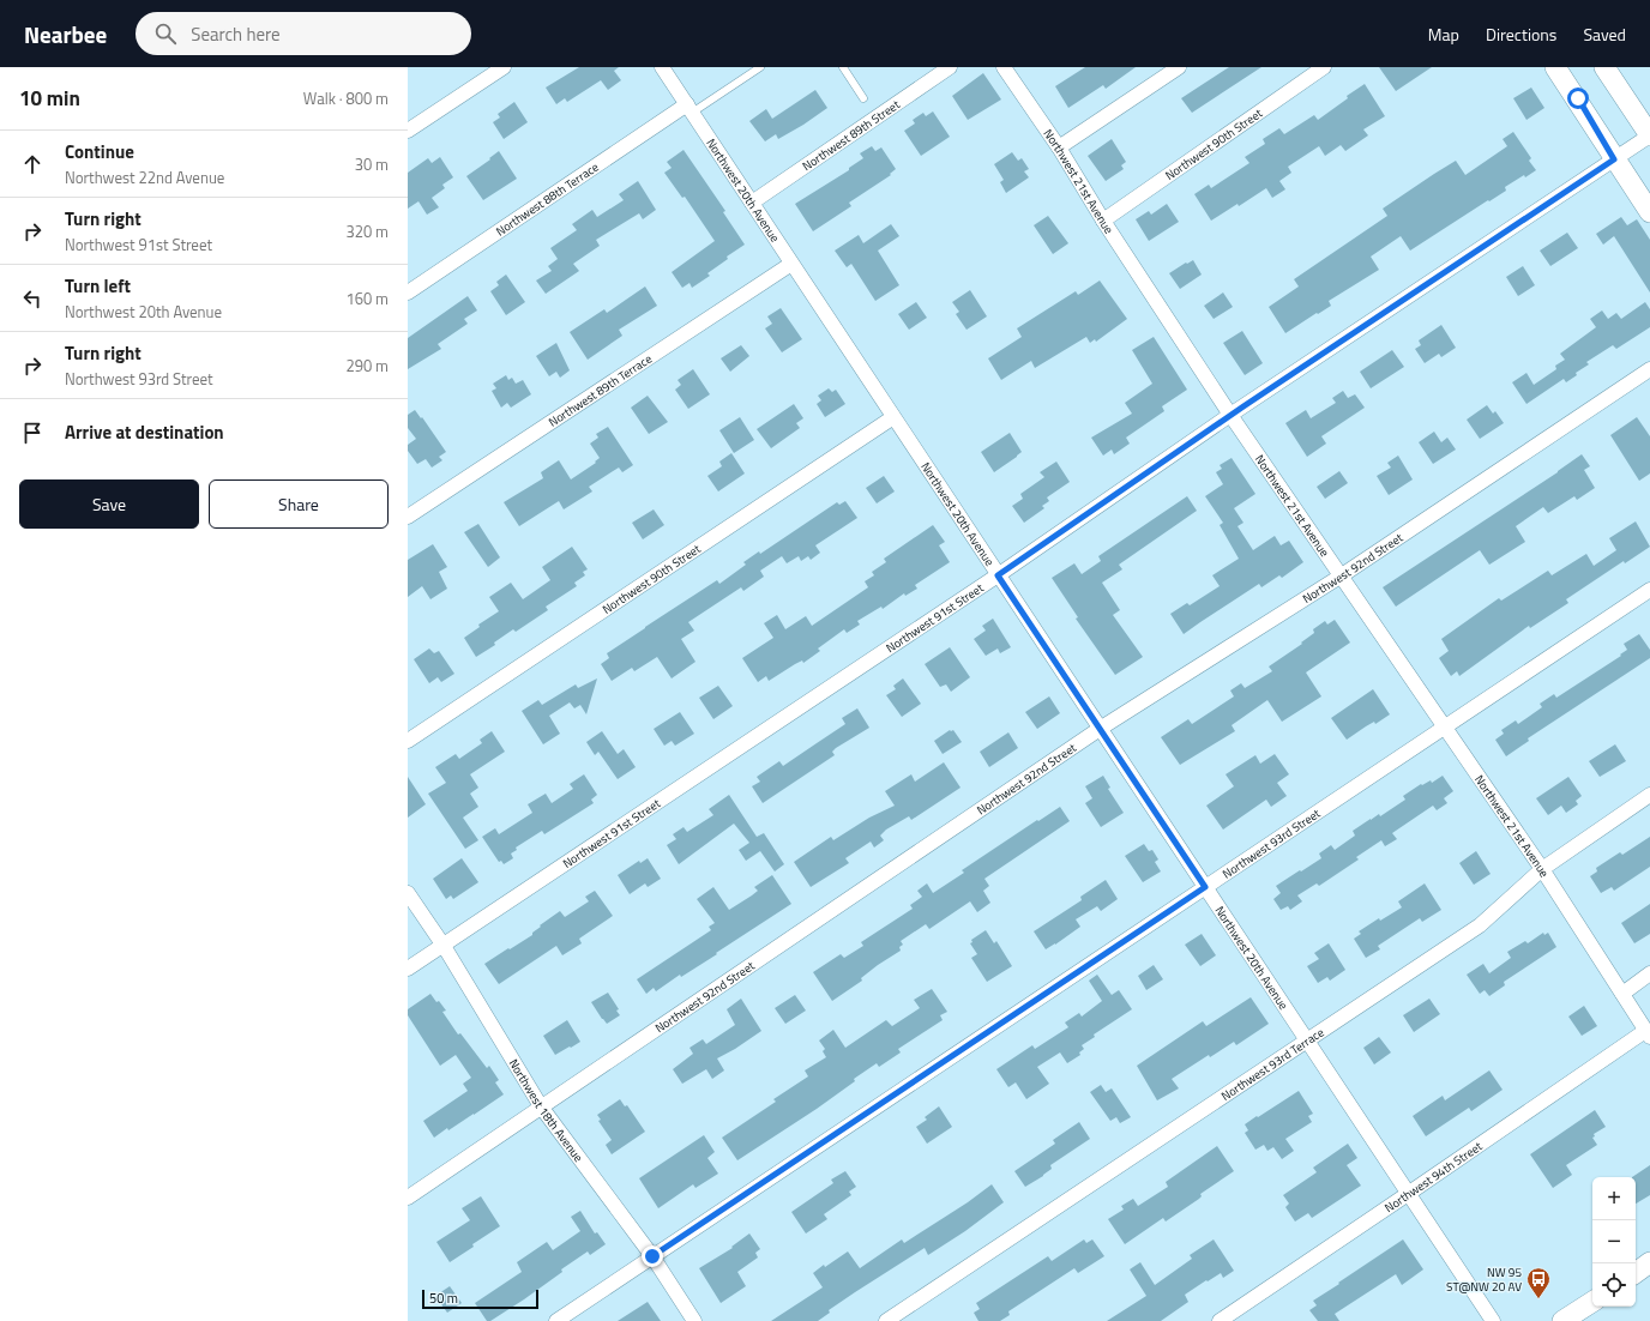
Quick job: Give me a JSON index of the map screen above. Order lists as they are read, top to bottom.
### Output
{
  "streets": {
    "street": [
      "Northwest 89th Street",
      "Northwest 90th Street",
      "Northwest 21st Avenue",
      "Northwest 20th Avenue",
      "Northwest 88th Terrace",
      "Northwest 89th Terrace",
      "Northwest 92nd Street",
      "Northwest 91st Street",
      "Northwest 93rd Street",
      "Northwest 93rd Terrace",
      "Northwest 18th Avenue",
      "Northwest 94th Street"
    ]
  },
  "crossings": [
    ["Northwest 89th Street", "Northwest 20th Avenue"],
    ["Northwest 90th Street", "Northwest 21st Avenue"],
    ["Northwest 90th Street", "Northwest 20th Avenue"],
    ["Northwest 21st Avenue", "Northwest 92nd Street"],
    ["Northwest 21st Avenue", "Northwest 91st Street"],
    ["Northwest 21st Avenue", "Northwest 93rd Street"],
    ["Northwest 21st Avenue", "Northwest 93rd Terrace"],
    ["Northwest 21st Avenue", "Northwest 94th Street"],
    ["Northwest 20th Avenue", "Northwest 88th Terrace"],
    ["Northwest 20th Avenue", "Northwest 89th Terrace"],
    ["Northwest 20th Avenue", "Northwest 92nd Street"],
    ["Northwest 20th Avenue", "Northwest 91st Street"],
    ["Northwest 20th Avenue", "Northwest 93rd Street"],
    ["Northwest 20th Avenue", "Northwest 93rd Terrace"],
    ["Northwest 20th Avenue", "Northwest 94th Street"],
    ["Northwest 92nd Street", "Northwest 18th Avenue"],
    ["Northwest 91st Street", "Northwest 18th Avenue"],
    ["Northwest 93rd Street", "Northwest 18th Avenue"]
  ],
  "places": {
    "bus stop": ["NW 95 ST@NW 20 AV"]
  },
  "scale_bar": "50 m",
  "page": {
    "header": "Nearbee",
    "search": "Search here",
    "nav": ["Map", "Directions", "Saved"],
    "heading": ["10 min", "Walk · 800 m"],
    "list": [
      ["Continue", "Northwest 22nd Avenue", "30 m"],
      ["Turn right", "Northwest 91st Street", "320 m"],
      ["Turn left", "Northwest 20th Avenue", "160 m"],
      ["Turn right", "Northwest 93rd Street", "290 m"],
      "Arrive at destination"
    ],
    "buttons": ["Save", "Share"],
    "map_buttons": ["+", "−"],
    "scale": "50 m"
  }
}
